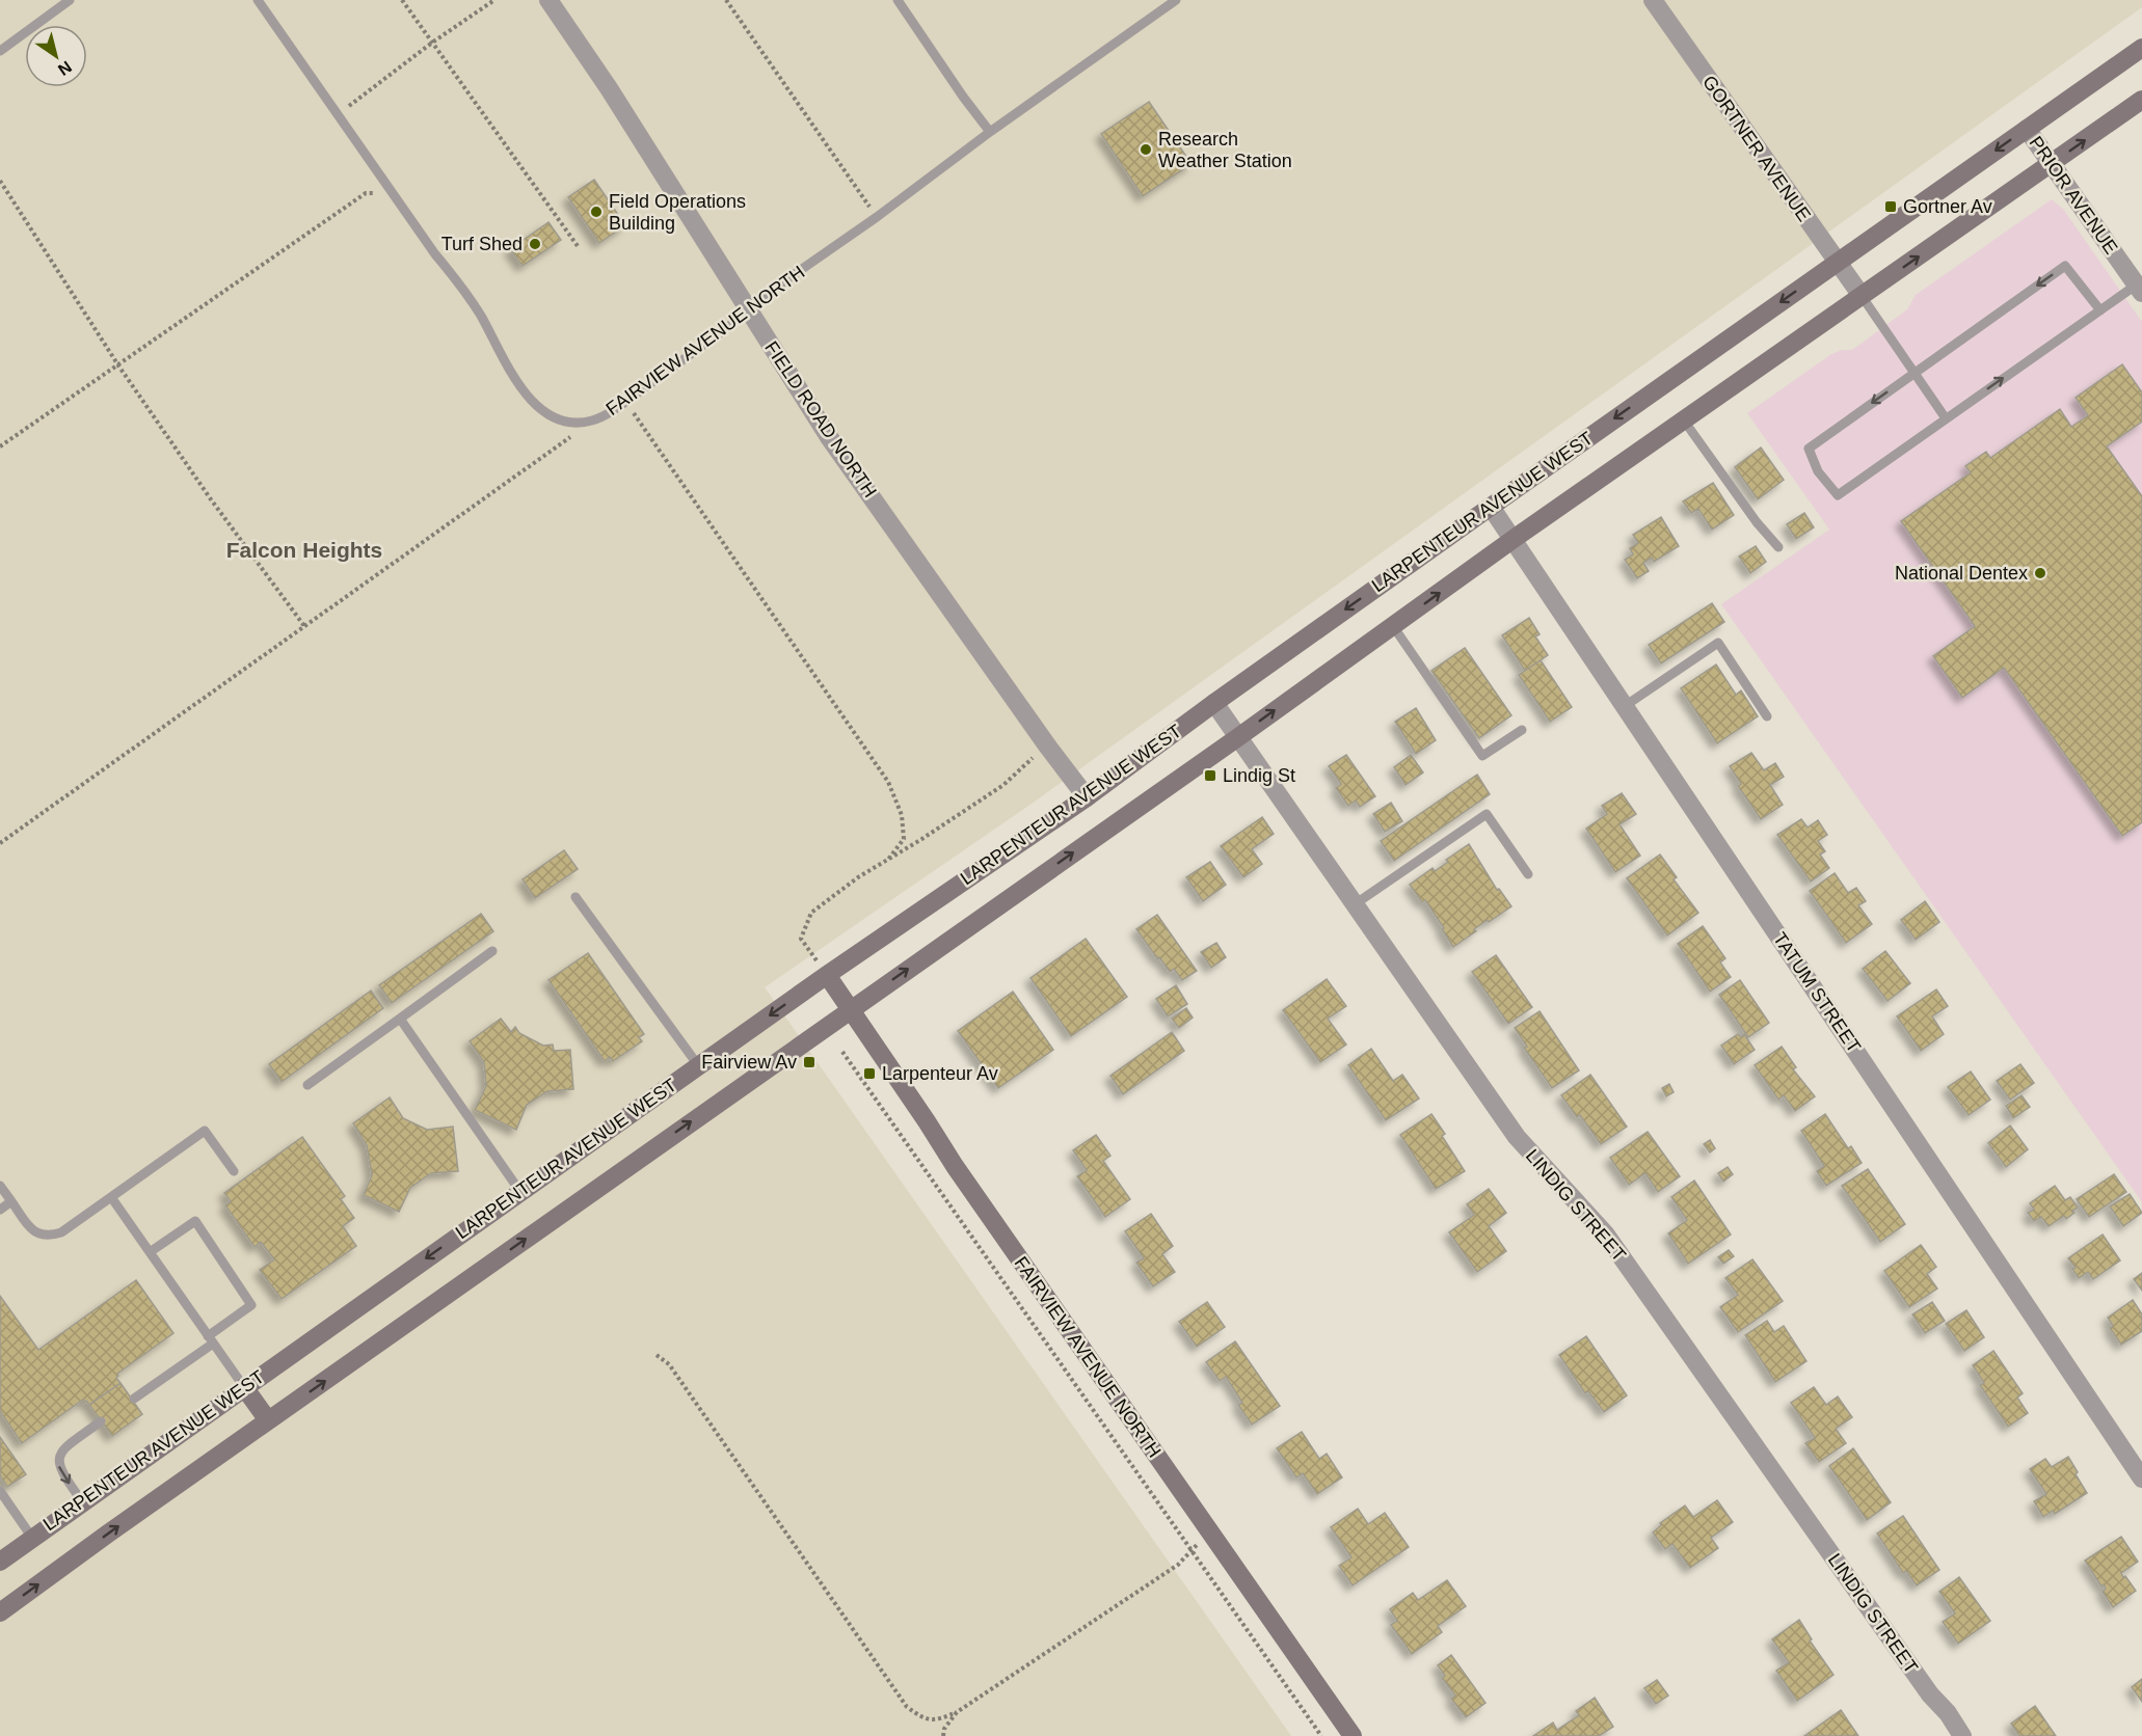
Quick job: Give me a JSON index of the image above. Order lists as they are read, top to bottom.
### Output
{
  "streets": {
    "main road": ["FAIRVIEW AVENUE NORTH", "LARPENTEUR AVENUE WEST"],
    "street": [
      "GORTNER AVENUE",
      "PRIOR AVENUE",
      "FIELD ROAD NORTH",
      "TATUM STREET",
      "LINDIG STREET"
    ]
  },
  "crossings": [
    ["GORTNER AVENUE", "LARPENTEUR AVENUE WEST"],
    ["PRIOR AVENUE", "LARPENTEUR AVENUE WEST"],
    ["FAIRVIEW AVENUE NORTH", "FIELD ROAD NORTH"],
    ["FAIRVIEW AVENUE NORTH", "LARPENTEUR AVENUE WEST"],
    ["FIELD ROAD NORTH", "LARPENTEUR AVENUE WEST"],
    ["LARPENTEUR AVENUE WEST", "TATUM STREET"],
    ["LARPENTEUR AVENUE WEST", "LINDIG STREET"]
  ],
  "districts": ["Falcon Heights"],
  "places": {
    "other": [
      "Research Weather Station",
      "Field Operations Building",
      "Turf Shed",
      "National Dentex"
    ],
    "transit": [
      "Gortner Av",
      "Lindig St",
      "Fairview Av",
      "Larpenteur Av"
    ]
  },
  "north": "bottom right"
}
